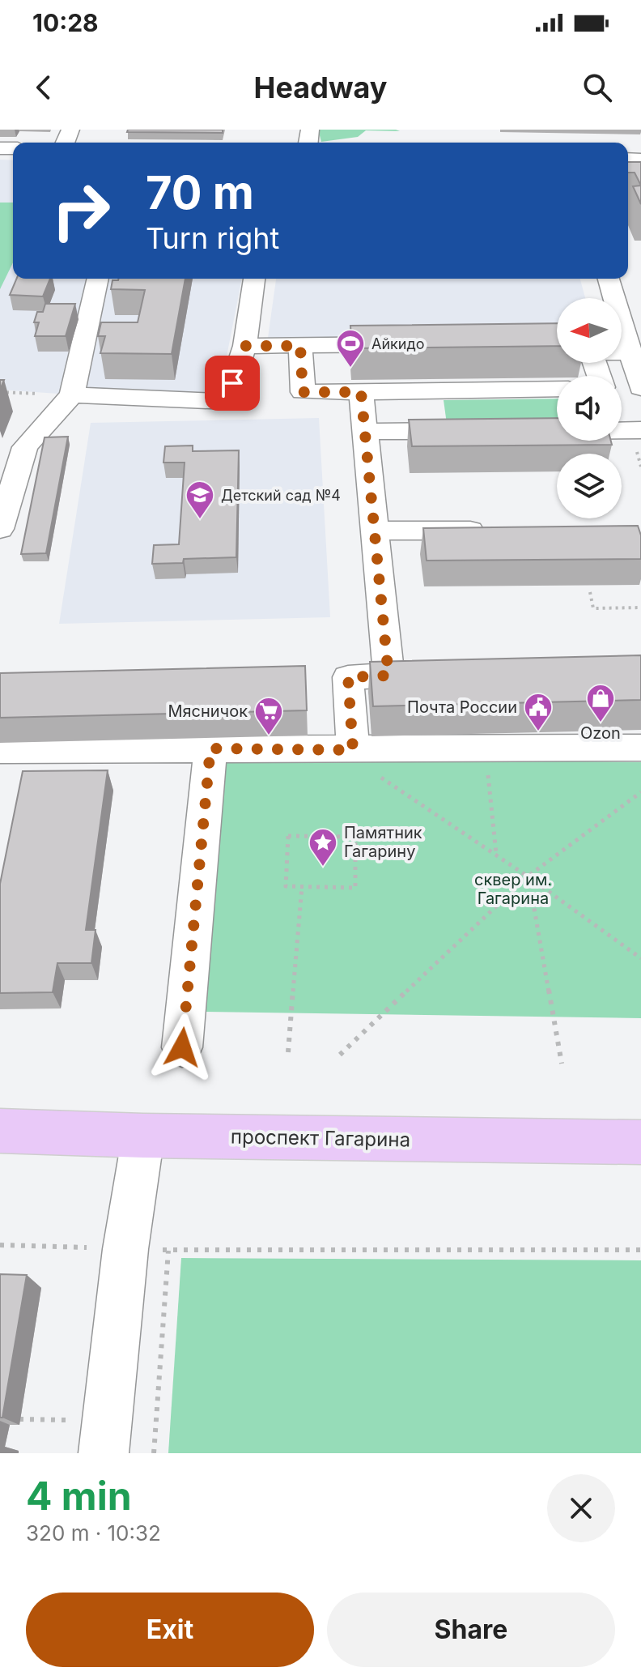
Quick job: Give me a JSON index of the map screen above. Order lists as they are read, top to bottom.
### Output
{
  "streets": {
    "main road": ["проспект Гагарина"]
  },
  "parks": ["сквер им. Гагарина"],
  "places": {
    "sports": ["Айкидо"],
    "school or university": ["Детский сад №4"],
    "shop": ["Ozon"],
    "public building": ["Почта России"],
    "supermarket": ["Мясничок"],
    "place": ["Памятник Гагарину"]
  },
  "north": "left",
  "page": {
    "status": "10:28",
    "header": "Headway",
    "turn": ["70 m", "Turn right"],
    "heading": ["4 min", "320 m · 10:32"],
    "buttons": ["Exit", "Share"]
  }
}
